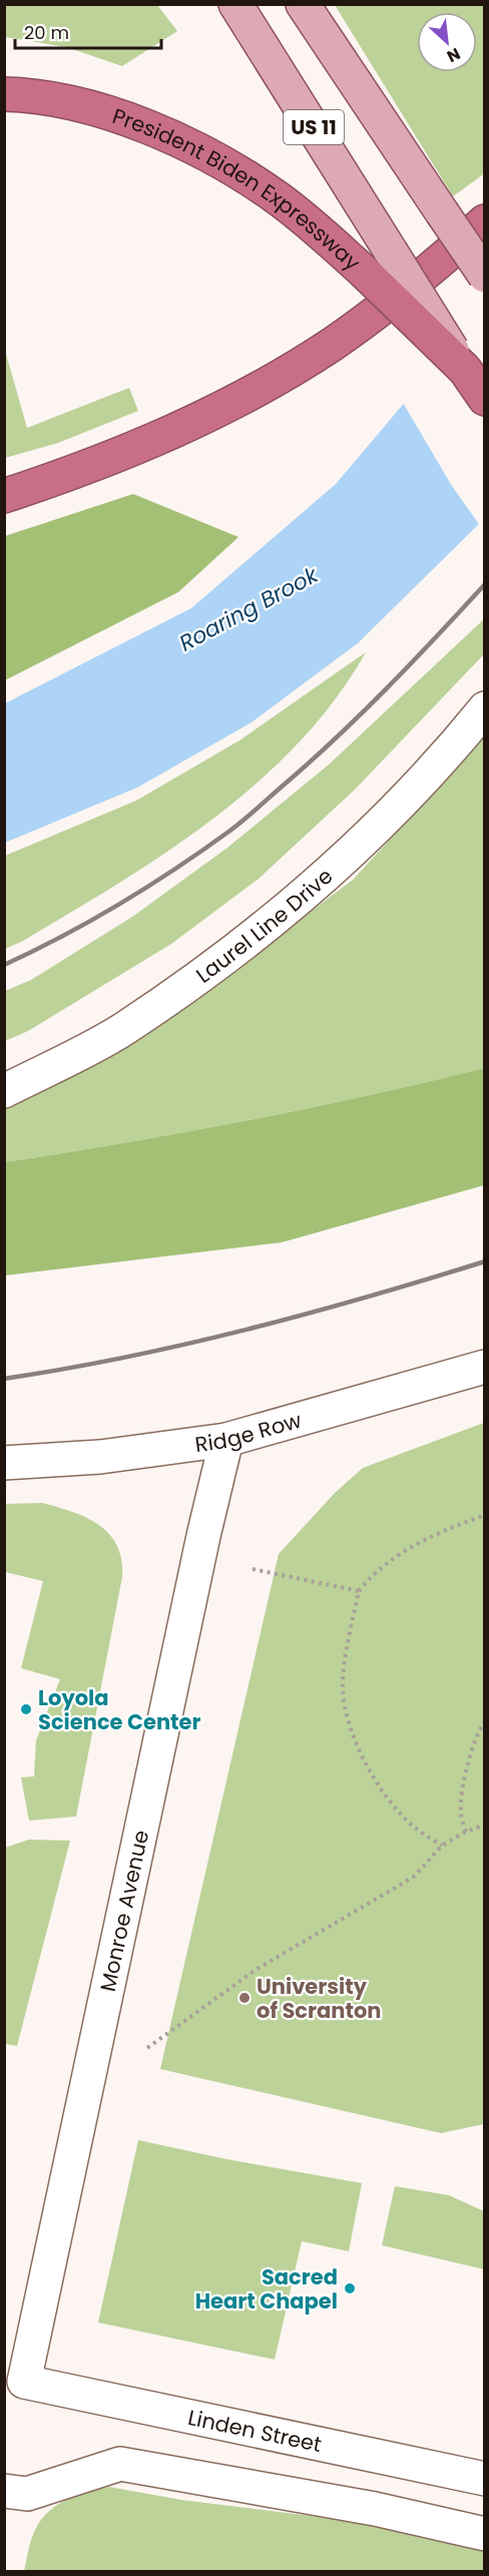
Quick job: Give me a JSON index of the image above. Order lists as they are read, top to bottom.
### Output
{
  "streets": {
    "highway": ["US 11", "President Biden Expressway"],
    "street": [
      "Laurel Line Drive",
      "Ridge Row",
      "Monroe Avenue",
      "Linden Street"
    ]
  },
  "crossings": [
    ["US 11", "President Biden Expressway"],
    ["Ridge Row", "Monroe Avenue"],
    ["Monroe Avenue", "Linden Street"]
  ],
  "water": ["Roaring Brook"],
  "places": ["Loyola Science Center", "University of Scranton", "Sacred Heart Chapel"],
  "scale_bar": "20 m",
  "north": "bottom right"
}
